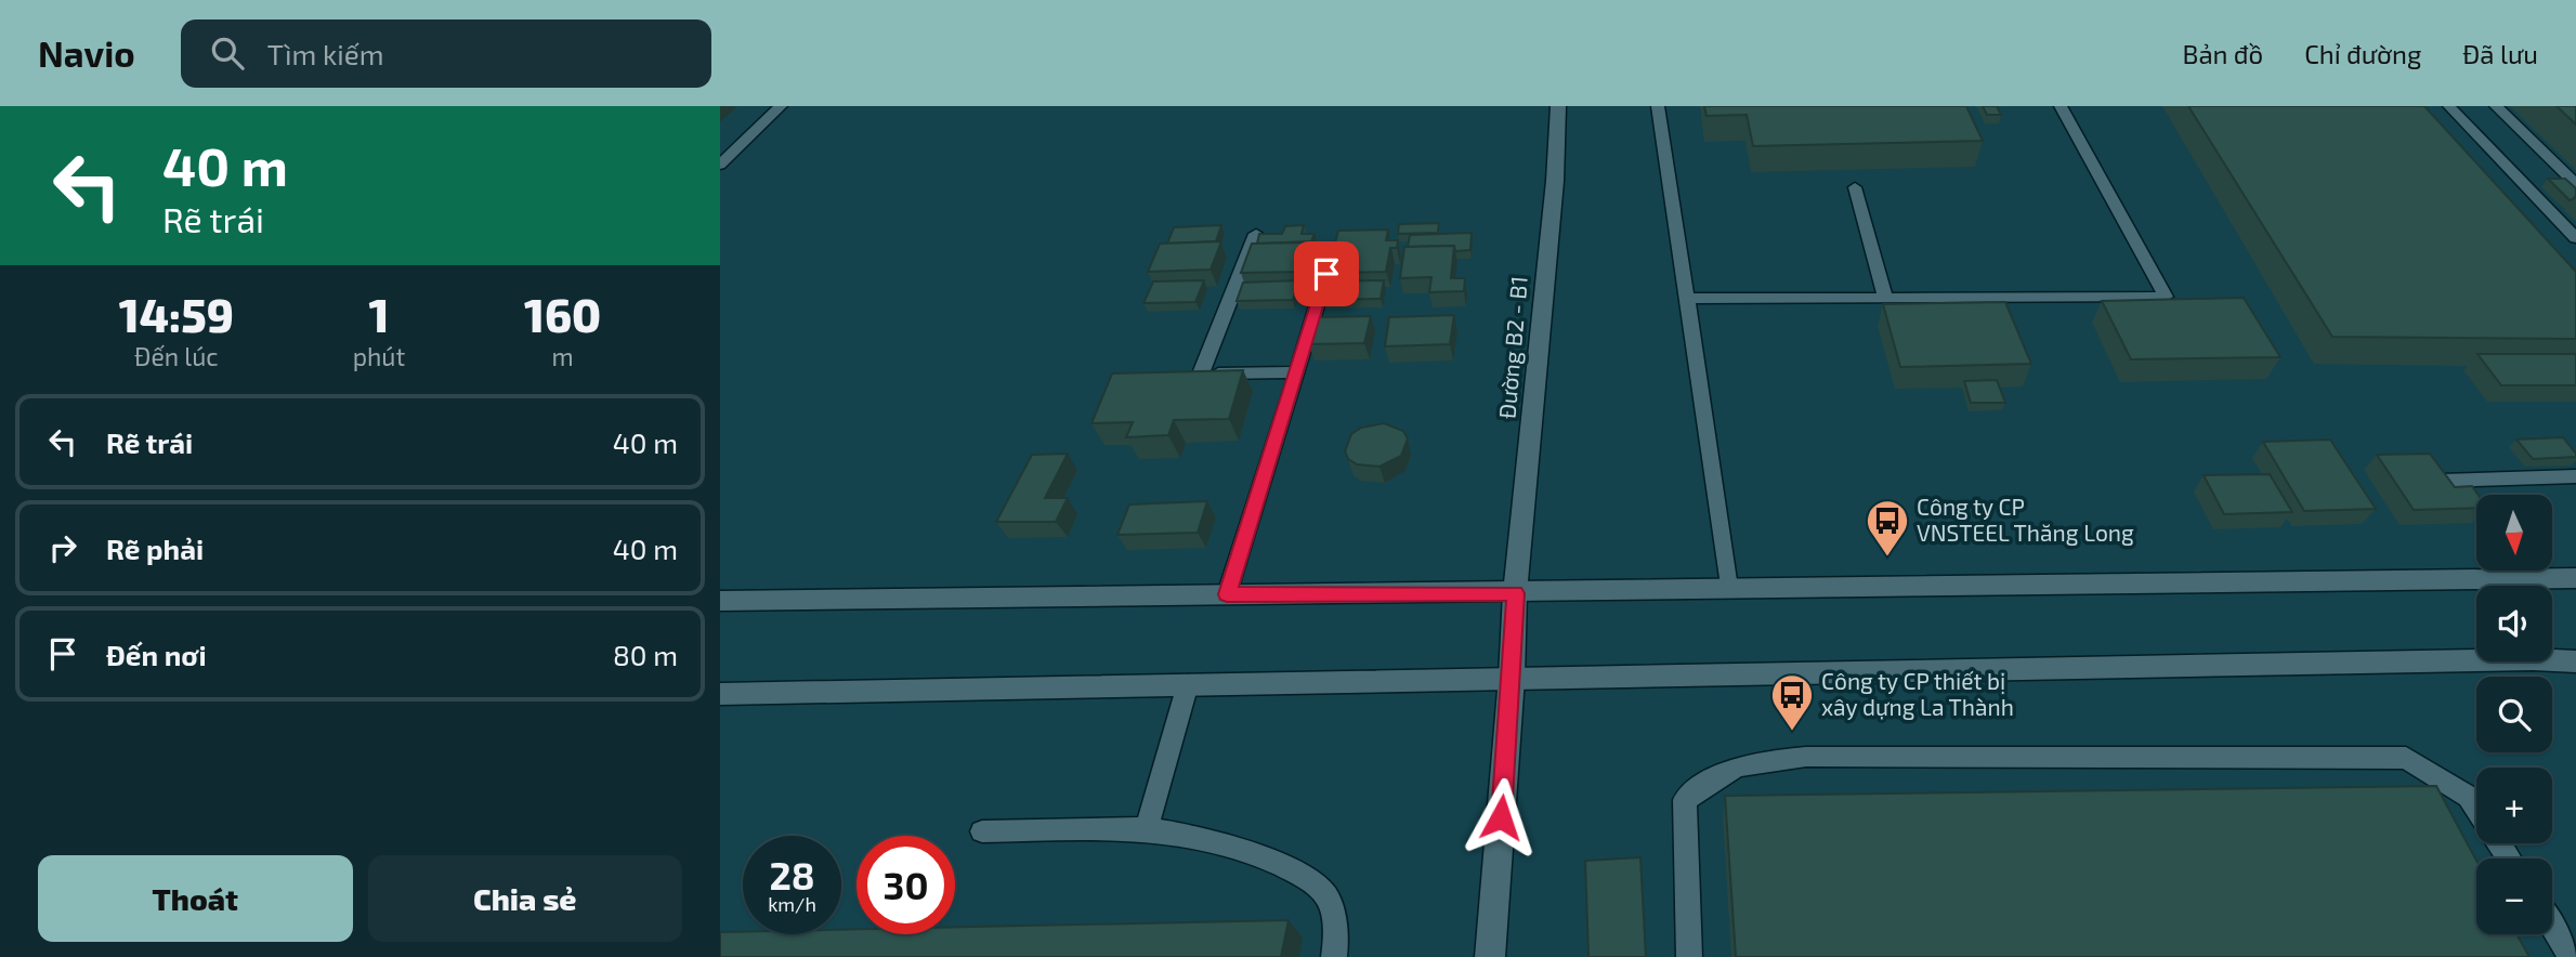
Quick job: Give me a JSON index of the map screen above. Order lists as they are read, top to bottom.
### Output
{
  "streets": {
    "street": ["Đường B2 - B1"]
  },
  "places": {
    "bus stop": ["Công ty CP VNSTEEL Thăng Long", "Công ty CP thiết bị xây dựng La Thành"]
  },
  "north": "bottom",
  "page": {
    "header": "Navio",
    "search": "Tìm kiếm",
    "nav": ["Bản đồ", "Chỉ đường", "Đã lưu"],
    "turn": ["40 m", "Rẽ trái"],
    "eta": [
      "14:59",
      "Đến lúc",
      "1",
      "phút",
      "160",
      "m"
    ],
    "list": [
      {
        "name": "Rẽ trái",
        "value": "40 m"
      },
      {
        "name": "Rẽ phải",
        "value": "40 m"
      },
      {
        "name": "Đến nơi",
        "value": "80 m"
      }
    ],
    "map_buttons": ["+", "−"],
    "speed": "28 km/h",
    "limit": "30",
    "buttons": ["Thoát", "Chia sẻ"]
  }
}
